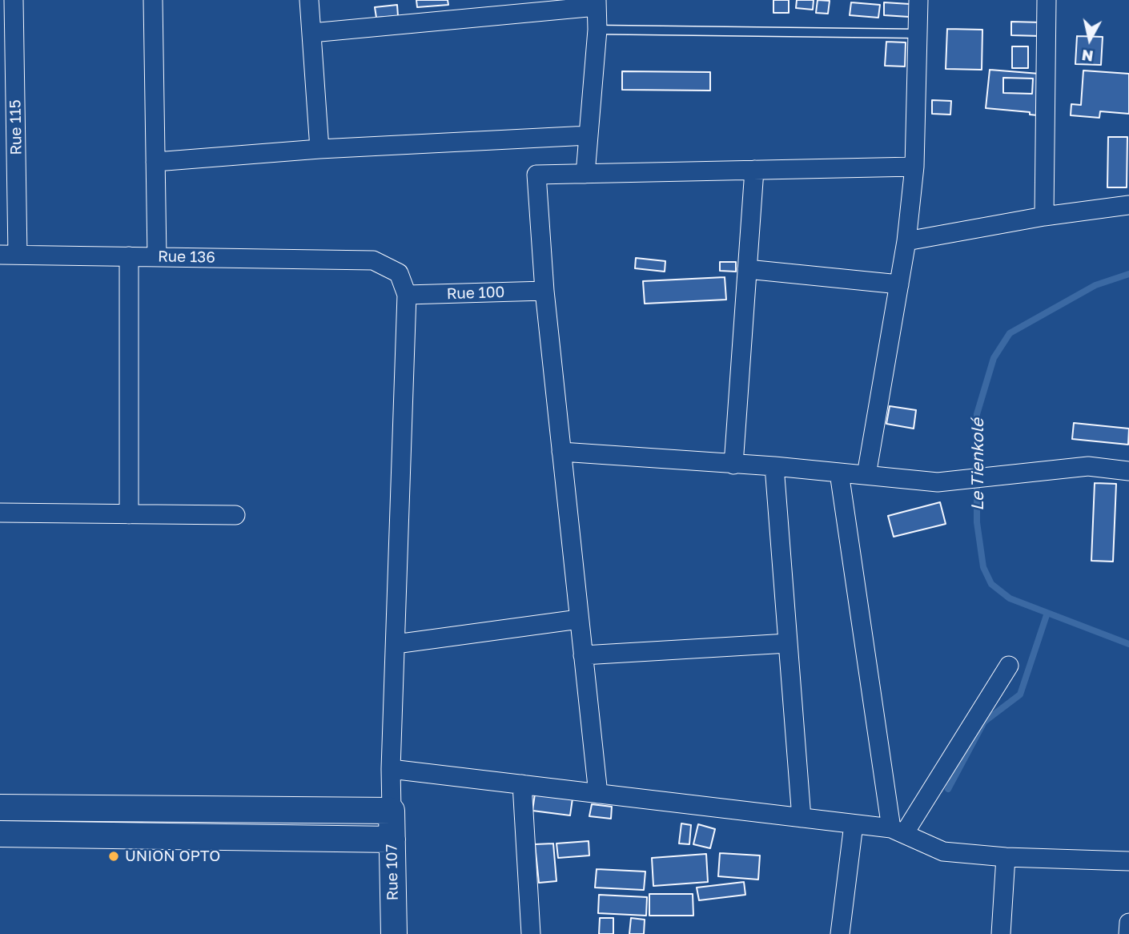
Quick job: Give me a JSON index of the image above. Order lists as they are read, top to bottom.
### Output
{
  "streets": {
    "main road": ["Rue 107"],
    "street": ["Rue 115", "Rue 136", "Rue 100"]
  },
  "crossings": [
    ["Rue 115", "Rue 136"],
    ["Rue 136", "Rue 100"]
  ],
  "water": ["Le Tienkolé"],
  "places": ["UNION OPTO"],
  "north": "bottom"
}
